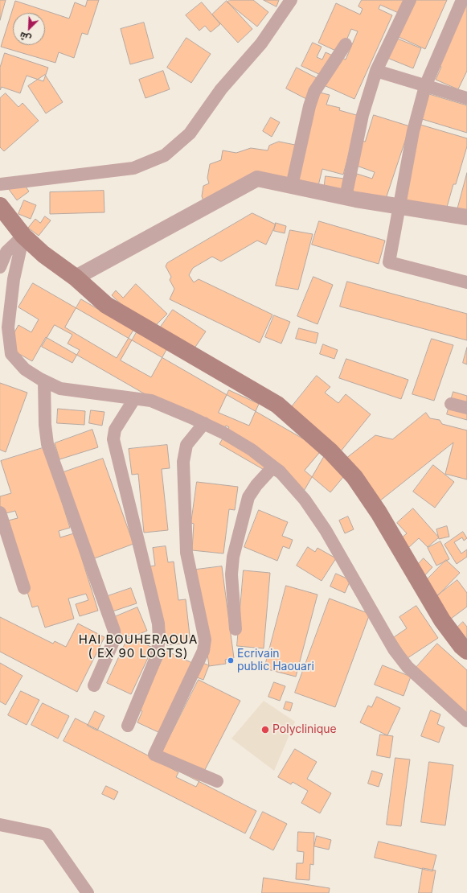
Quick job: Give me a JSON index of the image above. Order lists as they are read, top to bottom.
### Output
{
  "districts": ["HAI BOUHERAOUA ( EX 90 LOGTS)"],
  "places": ["Ecrivain public Haouari", "Polyclinique"],
  "north": "bottom left"
}
